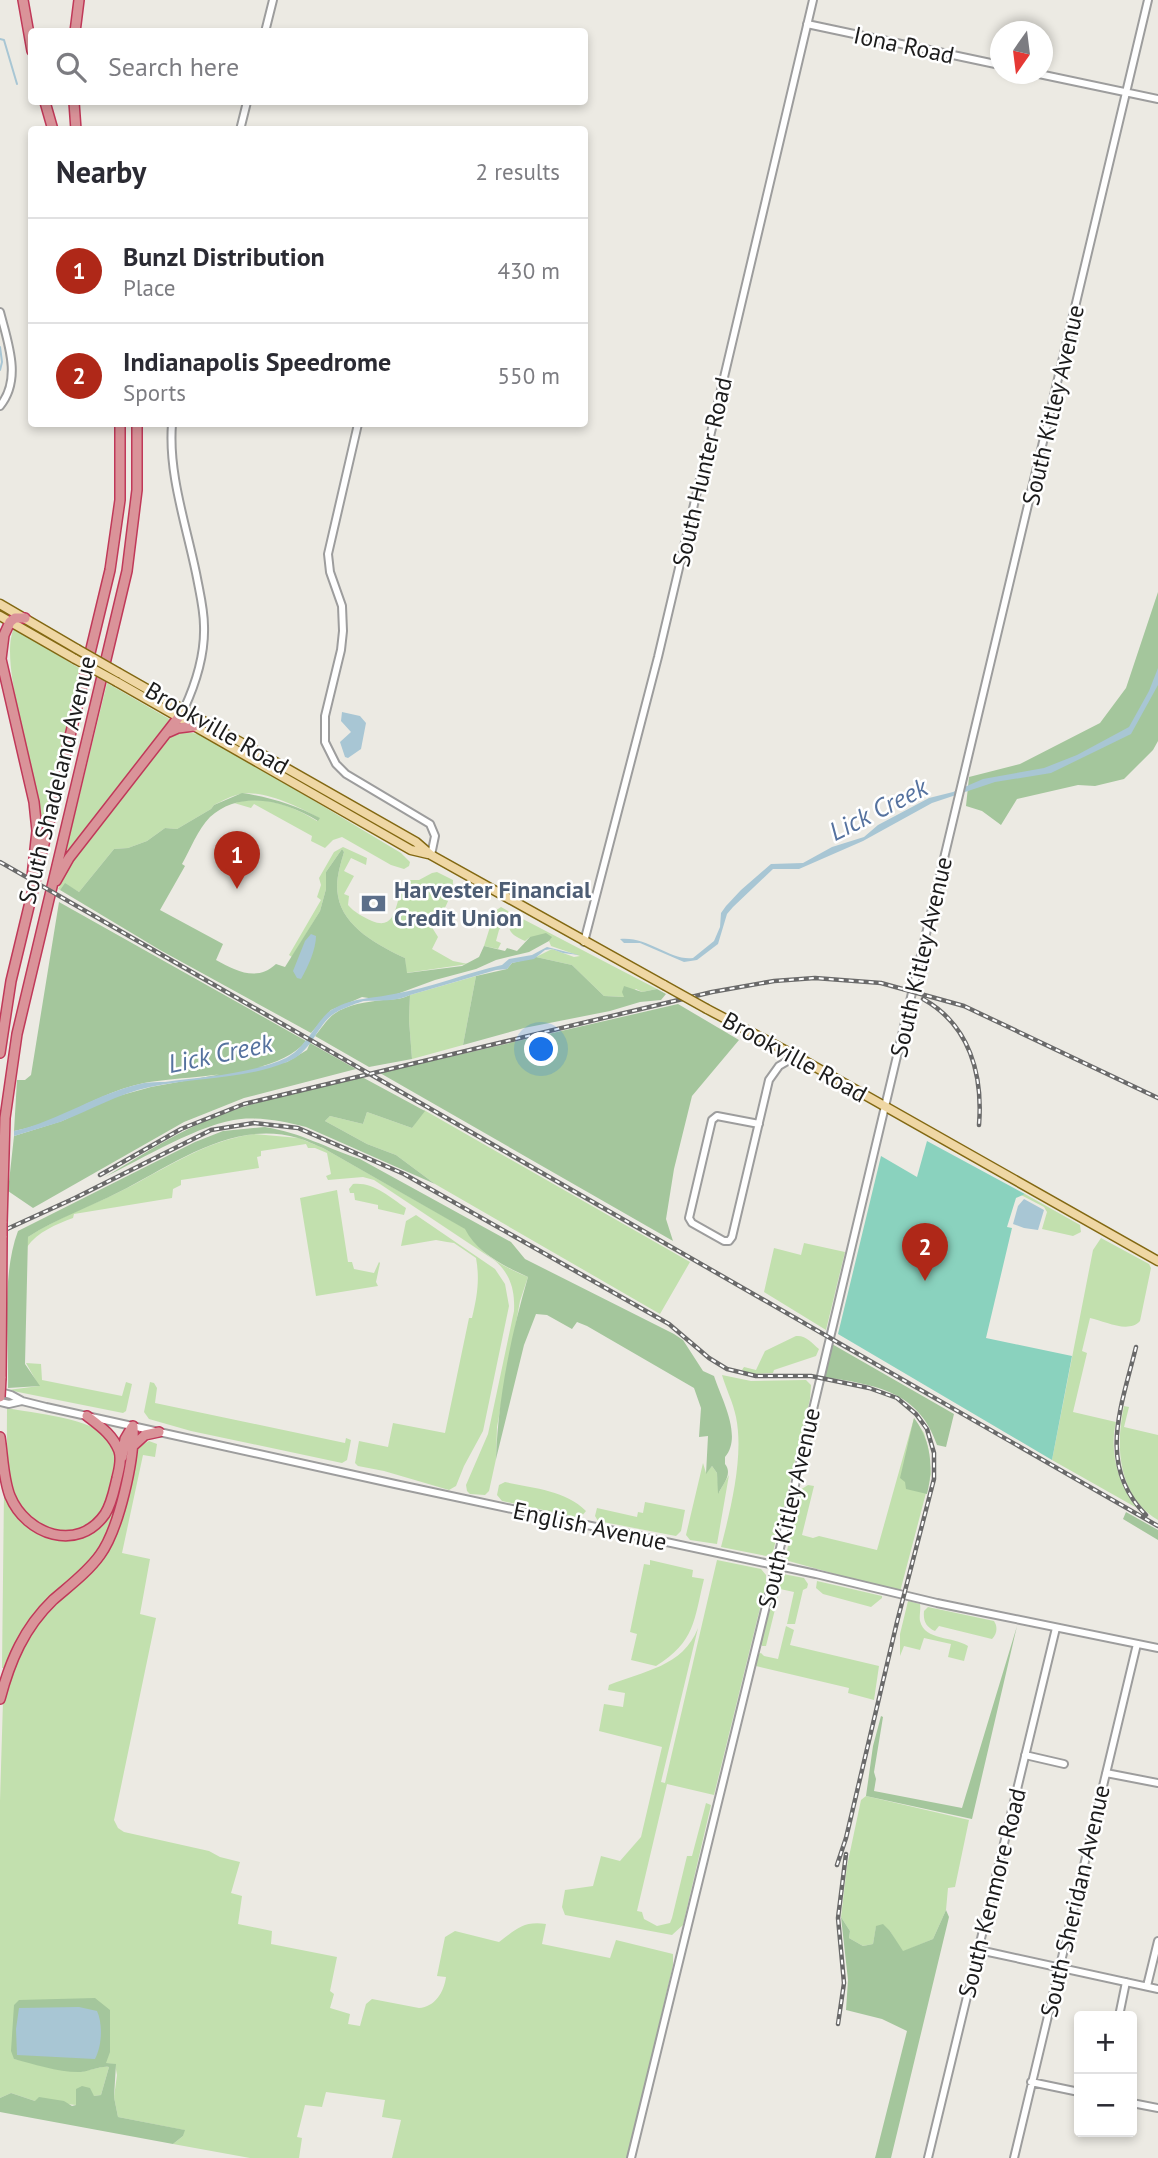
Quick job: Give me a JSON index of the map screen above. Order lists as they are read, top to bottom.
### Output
{
  "streets": {
    "highway": ["South Shadeland Avenue"],
    "main road": ["Brookville Road"],
    "street": [
      "Iona Road",
      "South Kitley Avenue",
      "South Hunter Road",
      "English Avenue",
      "South Kenmore Road",
      "South Sheridan Avenue"
    ]
  },
  "crossings": [
    ["Iona Road", "South Hunter Road"],
    ["South Kitley Avenue", "Brookville Road"],
    ["South Kitley Avenue", "English Avenue"],
    ["South Hunter Road", "Brookville Road"],
    ["South Shadeland Avenue", "English Avenue"],
    ["English Avenue", "South Kenmore Road"],
    ["English Avenue", "South Sheridan Avenue"]
  ],
  "water": ["Lick Creek"],
  "places": {
    "bank": ["Harvester Financial Credit Union"]
  },
  "north": "bottom",
  "page": {
    "search": "Search here",
    "heading": ["Nearby", "2 results"],
    "list": [
      {
        "mark": "1",
        "name": "Bunzl Distribution",
        "note": "Place",
        "value": "430 m"
      },
      {
        "mark": "2",
        "name": "Indianapolis Speedrome",
        "note": "Sports",
        "value": "550 m"
      }
    ],
    "pins": ["1", "2"],
    "map_buttons": ["+", "−"]
  }
}
